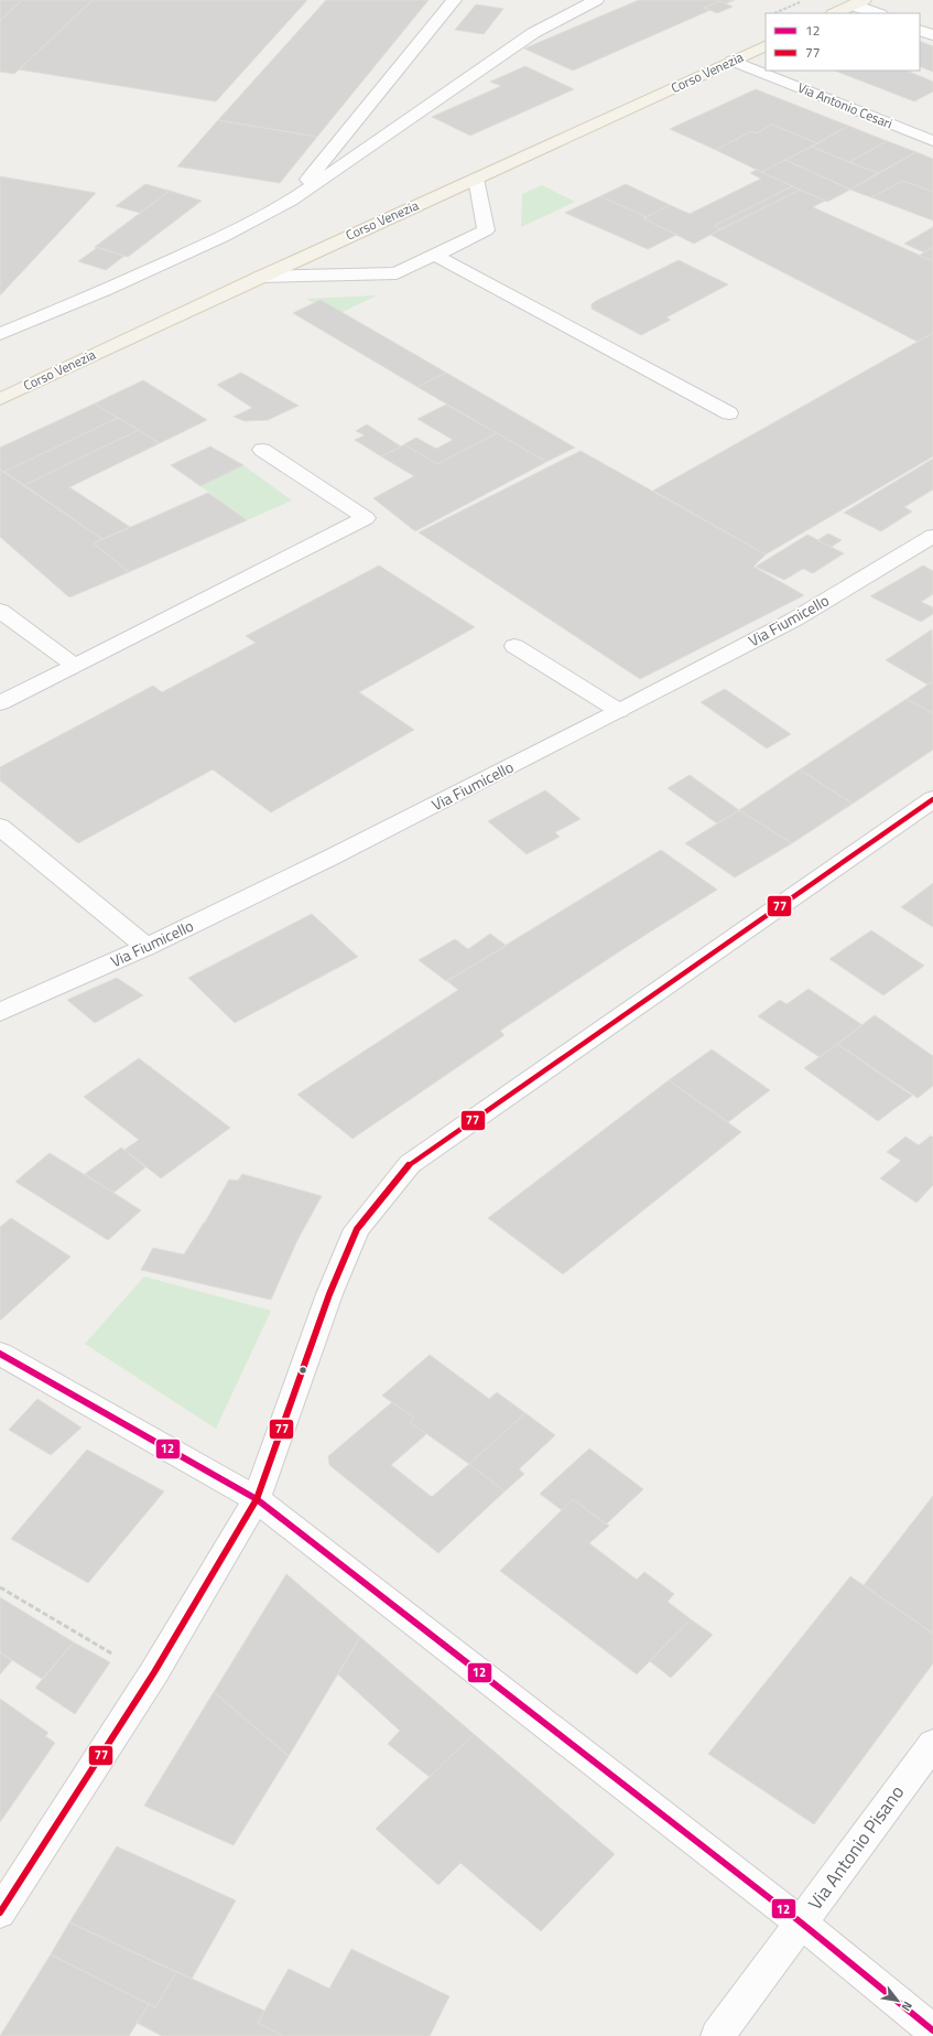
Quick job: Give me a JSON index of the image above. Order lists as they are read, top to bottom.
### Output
{
  "streets": {
    "main road": ["Corso Venezia"],
    "street": ["Via Antonio Cesari", "Via Fiumicello", "Via Antonio Pisano"]
  },
  "crossings": [
    ["Corso Venezia", "Via Antonio Cesari"]
  ],
  "lines": ["transit line 77", "transit line 12"],
  "legend": ["12", "77"],
  "north": "bottom right"
}
